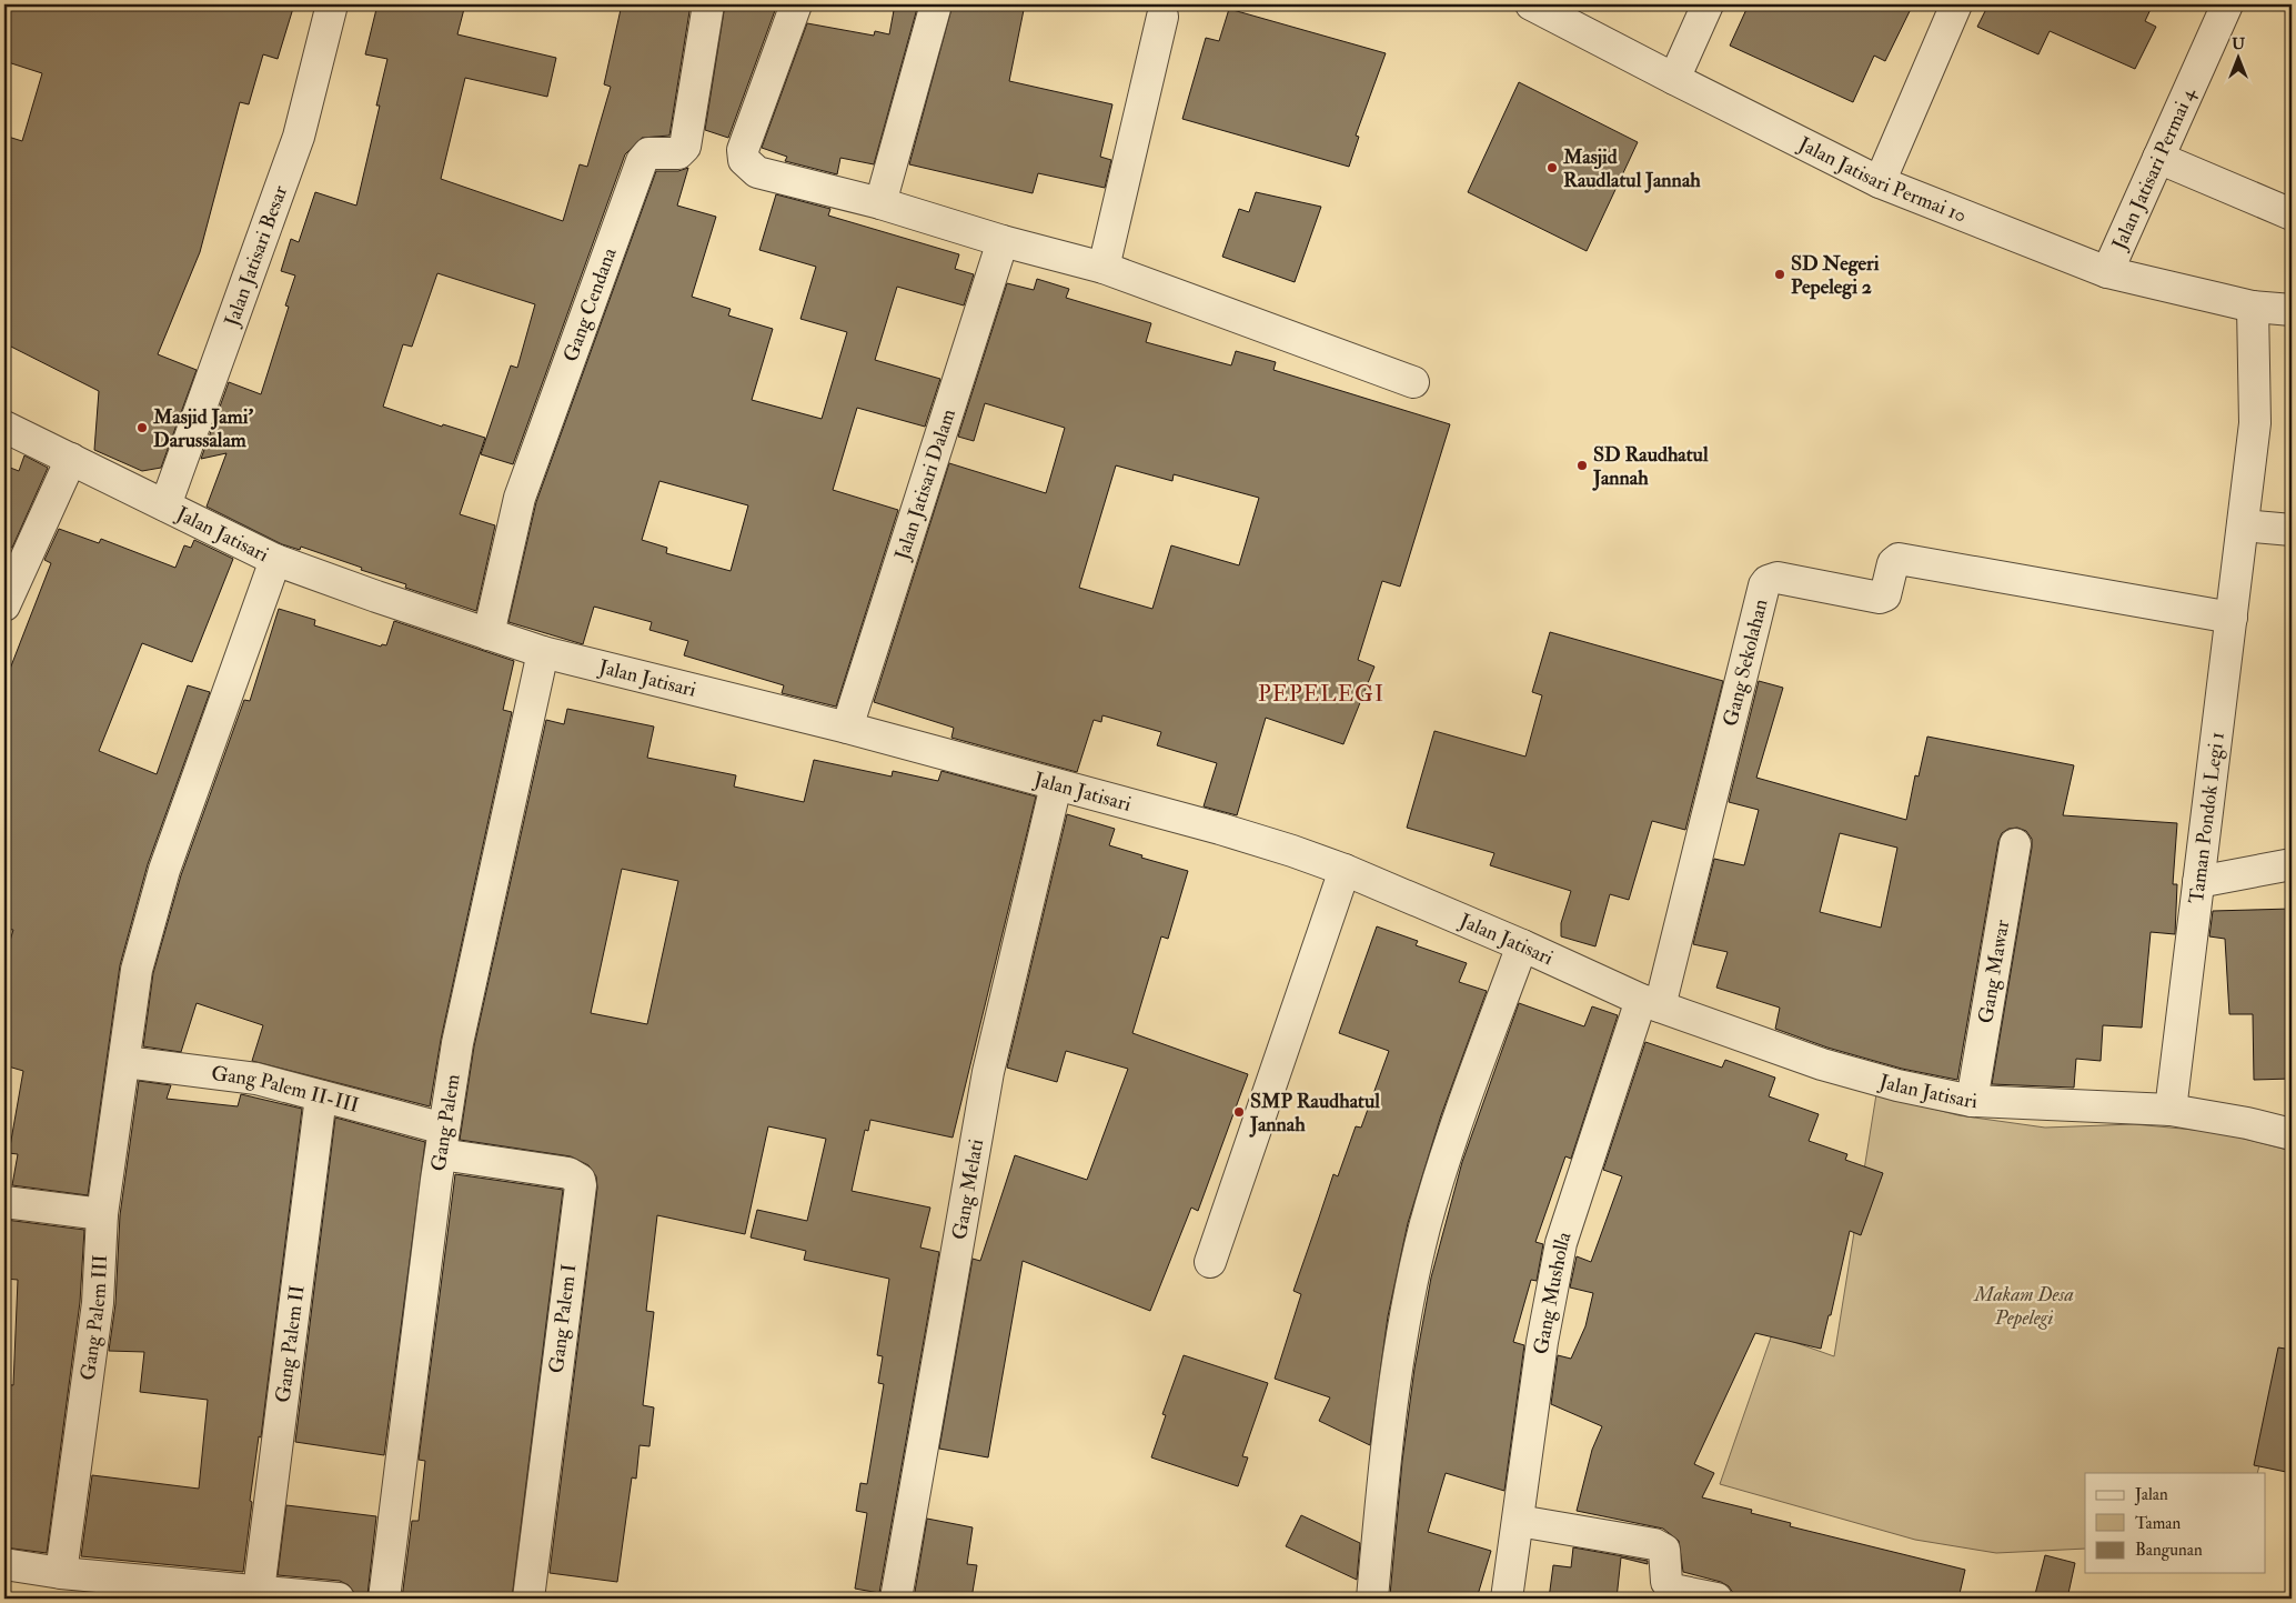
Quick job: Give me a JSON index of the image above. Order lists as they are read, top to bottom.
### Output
{
  "streets": {
    "street": [
      "Jalan Jatisari Permai 4",
      "Jalan Jatisari Permai 10",
      "Jalan Jatisari Besar",
      "Gang Cendana",
      "Jalan Jatisari Dalam",
      "Jalan Jatisari",
      "Gang Sekolahan",
      "Taman Pondok Legi 1",
      "Gang Mawar",
      "Gang Palem II-III",
      "Gang Palem",
      "Gang Melati",
      "Gang Musholla",
      "Gang Palem III",
      "Gang Palem I",
      "Gang Palem II"
    ]
  },
  "crossings": [
    ["Jalan Jatisari Permai 4", "Jalan Jatisari Permai 10"],
    ["Jalan Jatisari Permai 10", "Taman Pondok Legi 1"],
    ["Jalan Jatisari Besar", "Jalan Jatisari"],
    ["Gang Cendana", "Jalan Jatisari"],
    ["Jalan Jatisari Dalam", "Jalan Jatisari"],
    ["Jalan Jatisari", "Gang Sekolahan"],
    ["Jalan Jatisari", "Taman Pondok Legi 1"],
    ["Jalan Jatisari", "Gang Mawar"],
    ["Jalan Jatisari", "Gang Palem"],
    ["Jalan Jatisari", "Gang Melati"],
    ["Jalan Jatisari", "Gang Musholla"],
    ["Jalan Jatisari", "Gang Palem III"],
    ["Gang Sekolahan", "Taman Pondok Legi 1"],
    ["Gang Sekolahan", "Gang Musholla"],
    ["Gang Palem II-III", "Gang Palem"],
    ["Gang Palem II-III", "Gang Palem III"],
    ["Gang Palem II-III", "Gang Palem I"],
    ["Gang Palem II-III", "Gang Palem II"],
    ["Gang Palem", "Gang Palem I"]
  ],
  "districts": ["PEPELEGI"],
  "parks": ["Makam Desa Pepelegi"],
  "places": [
    "Masjid Raudlatul Jannah",
    "SD Negeri Pepelegi 2",
    "Masjid Jami' Darussalam",
    "SD Raudhatul Jannah",
    "SMP Raudhatul Jannah"
  ],
  "legend": ["Jalan", "Taman", "Bangunan"],
  "north": "top"
}
